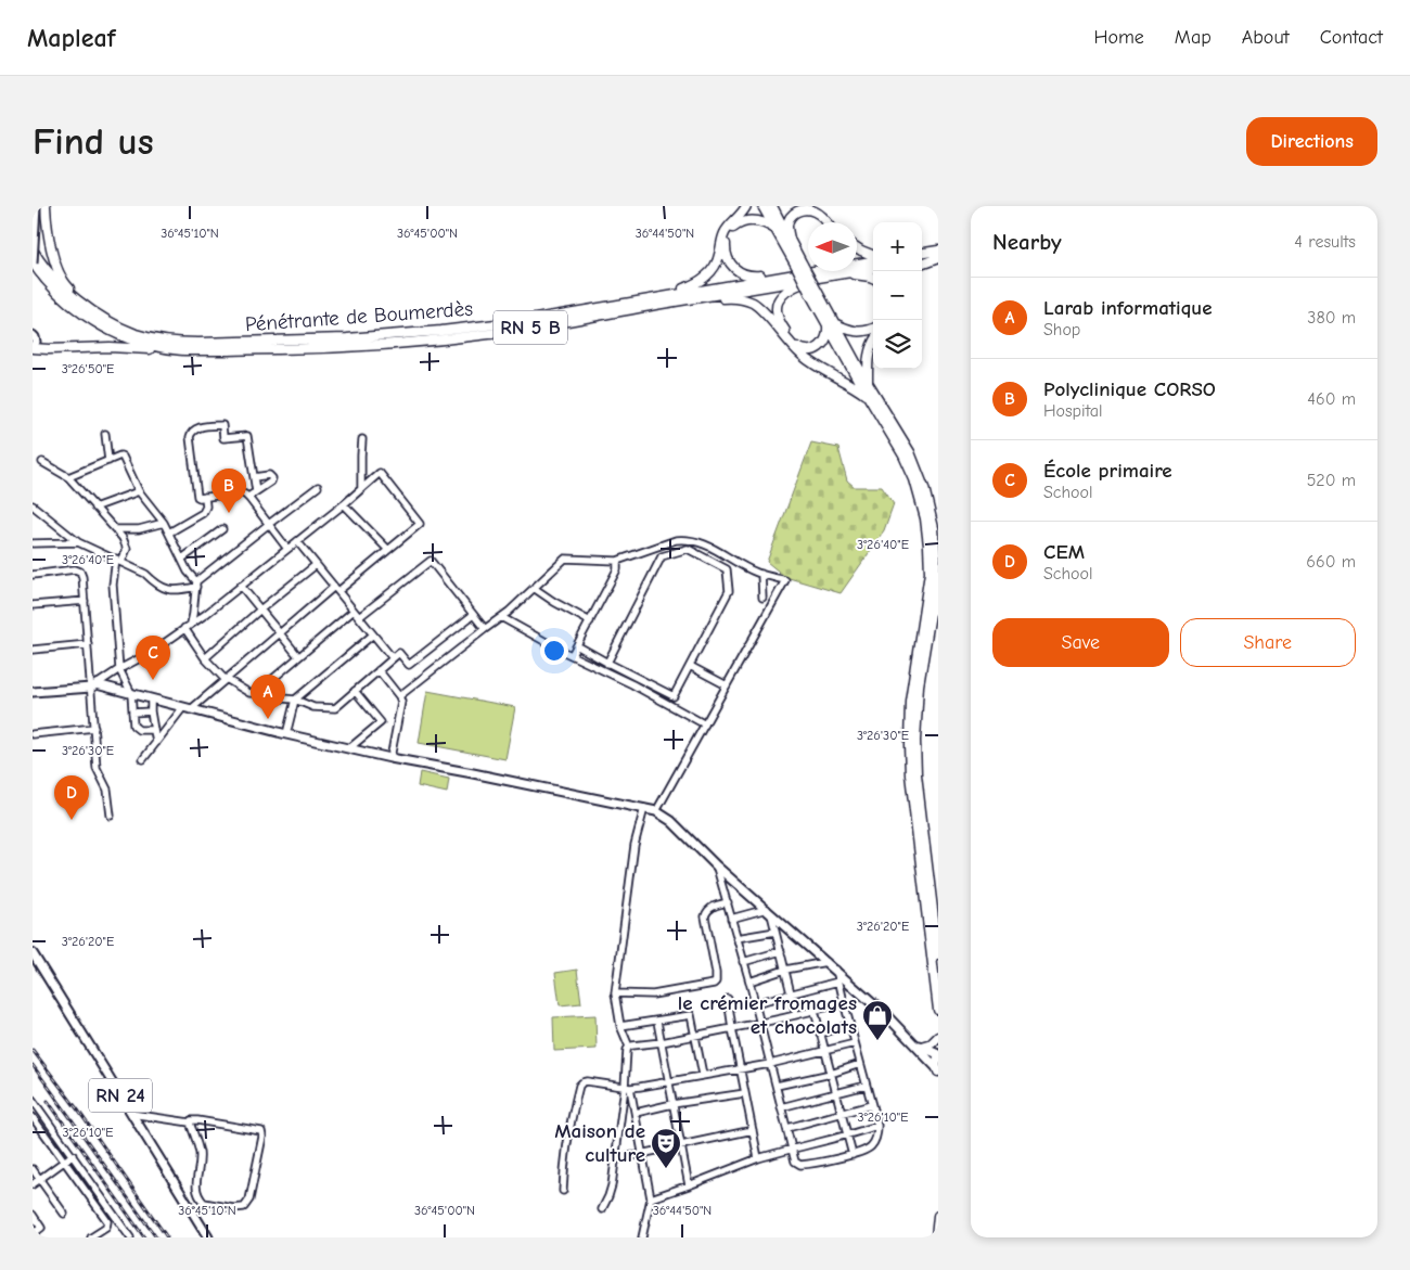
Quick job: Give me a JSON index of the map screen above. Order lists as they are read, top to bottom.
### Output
{
  "streets": {
    "highway": ["Pénétrante de Boumerdès", "RN 5 B"],
    "main road": ["RN 24"]
  },
  "places": {
    "shop": ["le crémier fromages et chocolats"],
    "theatre": ["Maison de culture"]
  },
  "north": "left",
  "page": {
    "header": "Mapleaf",
    "nav": [
      "Home",
      "Map",
      "About",
      "Contact"
    ],
    "buttons": [
      "Directions",
      ["Save", "Share"]
    ],
    "title": "Find us",
    "heading": ["Nearby", "4 results"],
    "map_buttons": ["+", "−"],
    "list": [
      {
        "mark": "A",
        "name": "Larab informatique",
        "note": "Shop",
        "value": "380 m"
      },
      {
        "mark": "B",
        "name": "Polyclinique CORSO",
        "note": "Hospital",
        "value": "460 m"
      },
      {
        "mark": "C",
        "name": "École primaire",
        "note": "School",
        "value": "520 m"
      },
      {
        "mark": "D",
        "name": "CEM",
        "note": "School",
        "value": "660 m"
      }
    ],
    "pins": [
      "B",
      "C",
      "A",
      "D"
    ]
  },
  "coordinates": [
    "36°45'10\"N",
    "36°45'00\"N",
    "36°44'50\"N",
    "3°26'50\"E",
    "3°26'40\"E",
    "3°26'30\"E",
    "3°26'20\"E",
    "3°26'10\"E"
  ]
}
